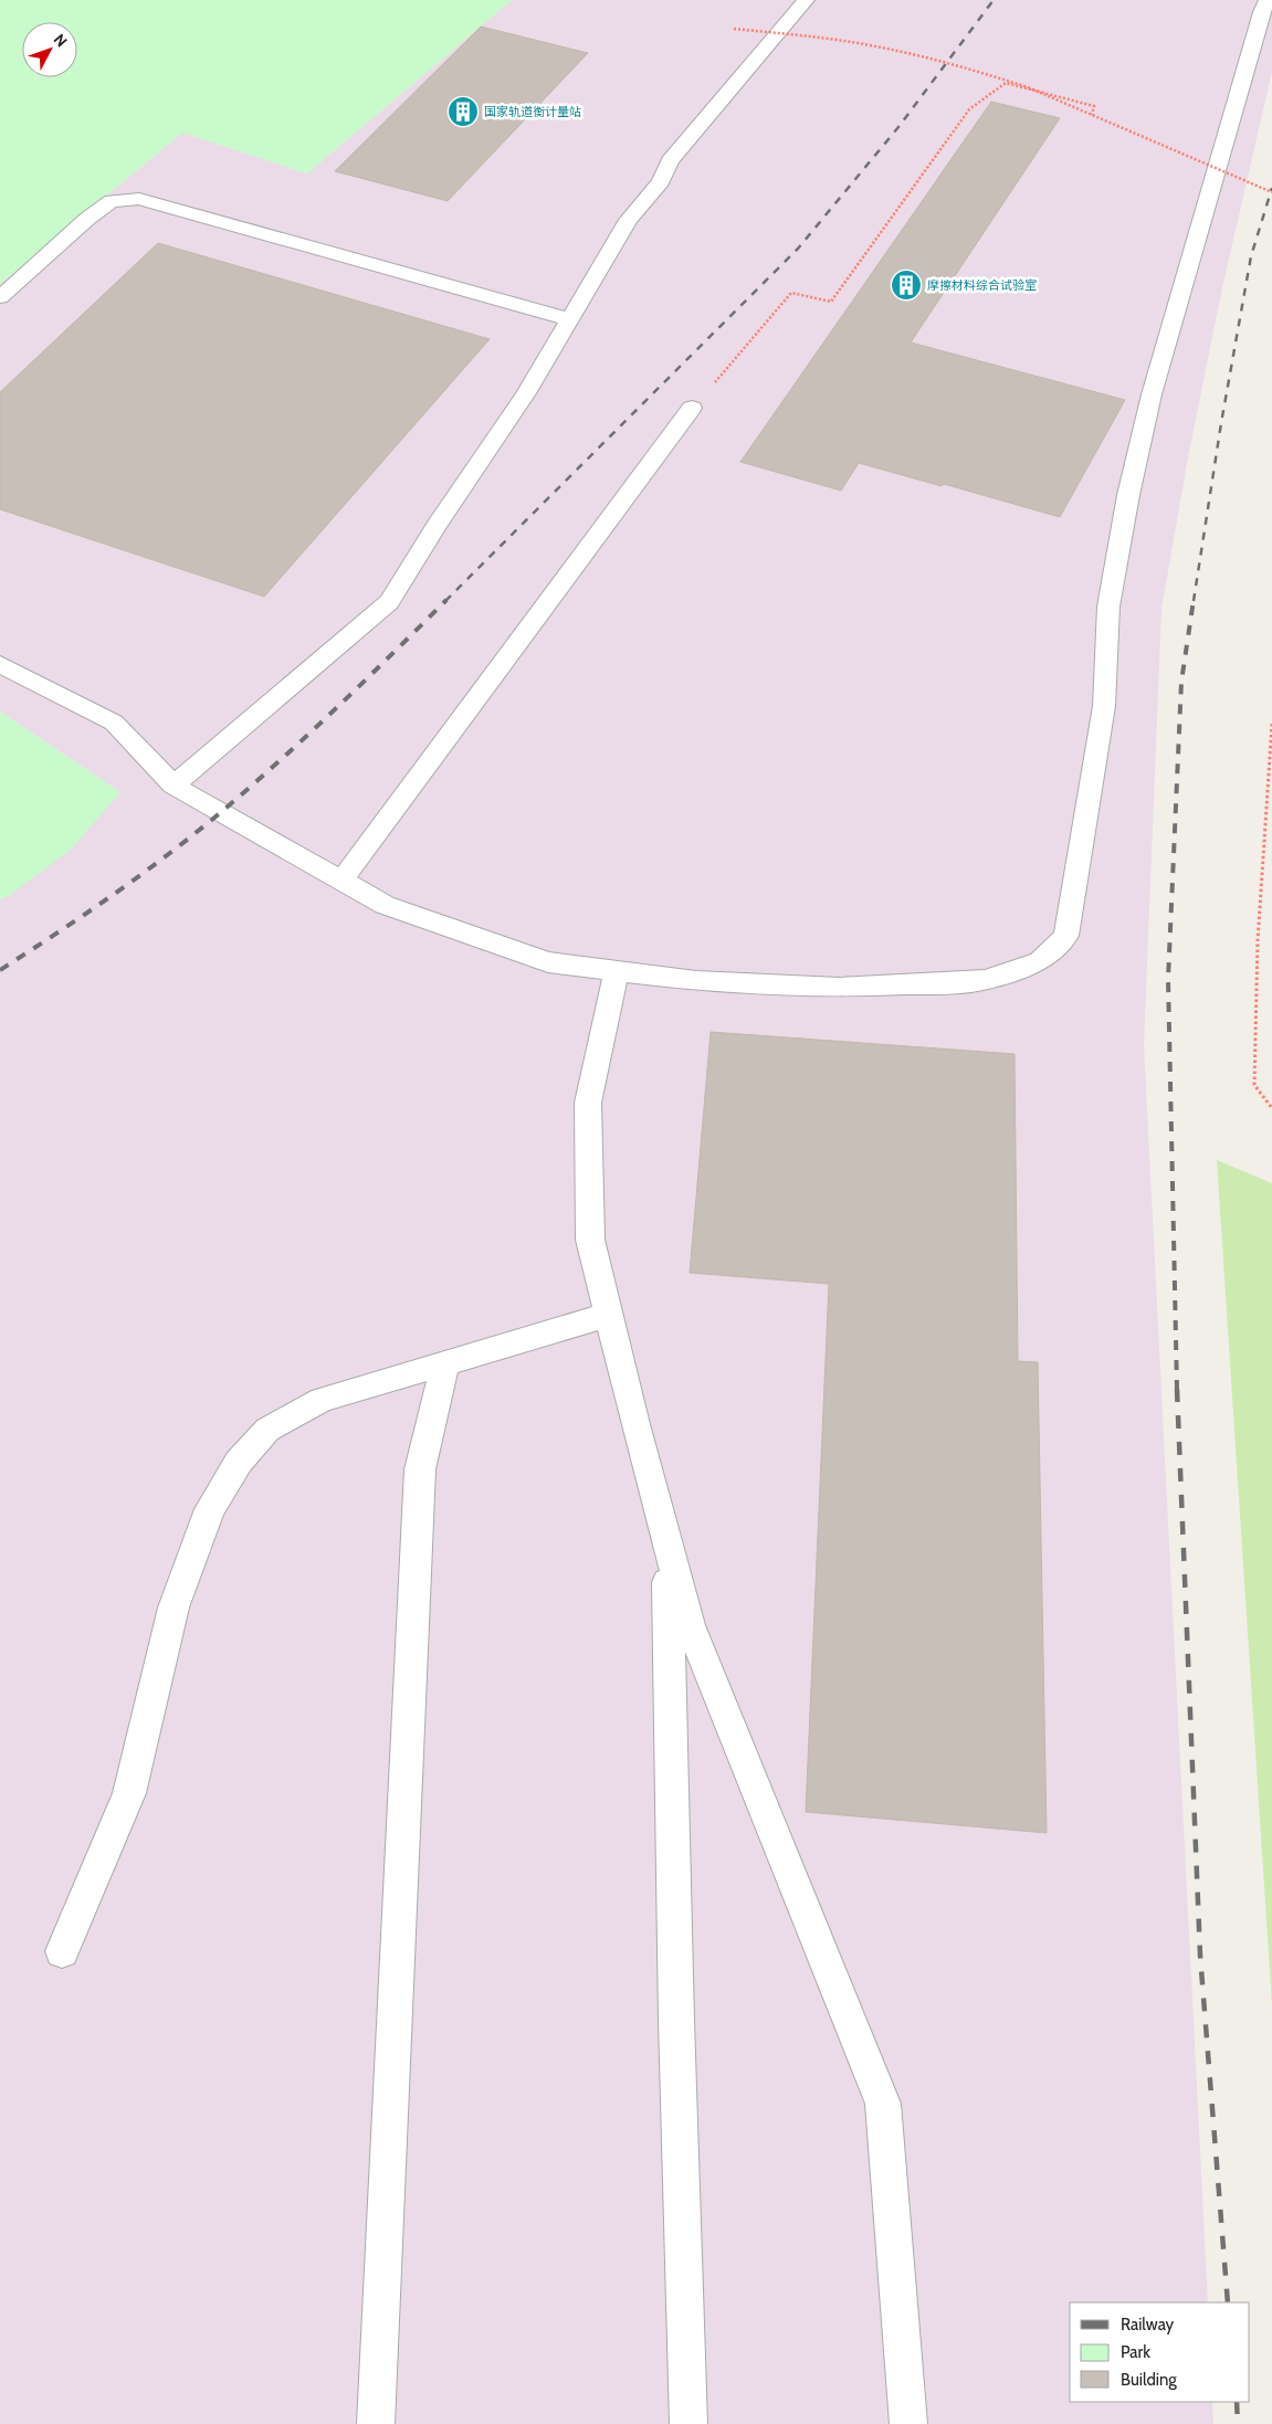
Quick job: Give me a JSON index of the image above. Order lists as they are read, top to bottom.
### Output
{
  "places": {
    "building": ["国家轨道衡计量站", "摩擦材料综合试验室"]
  },
  "legend": ["Railway", "Park", "Building"],
  "north": "top right"
}
